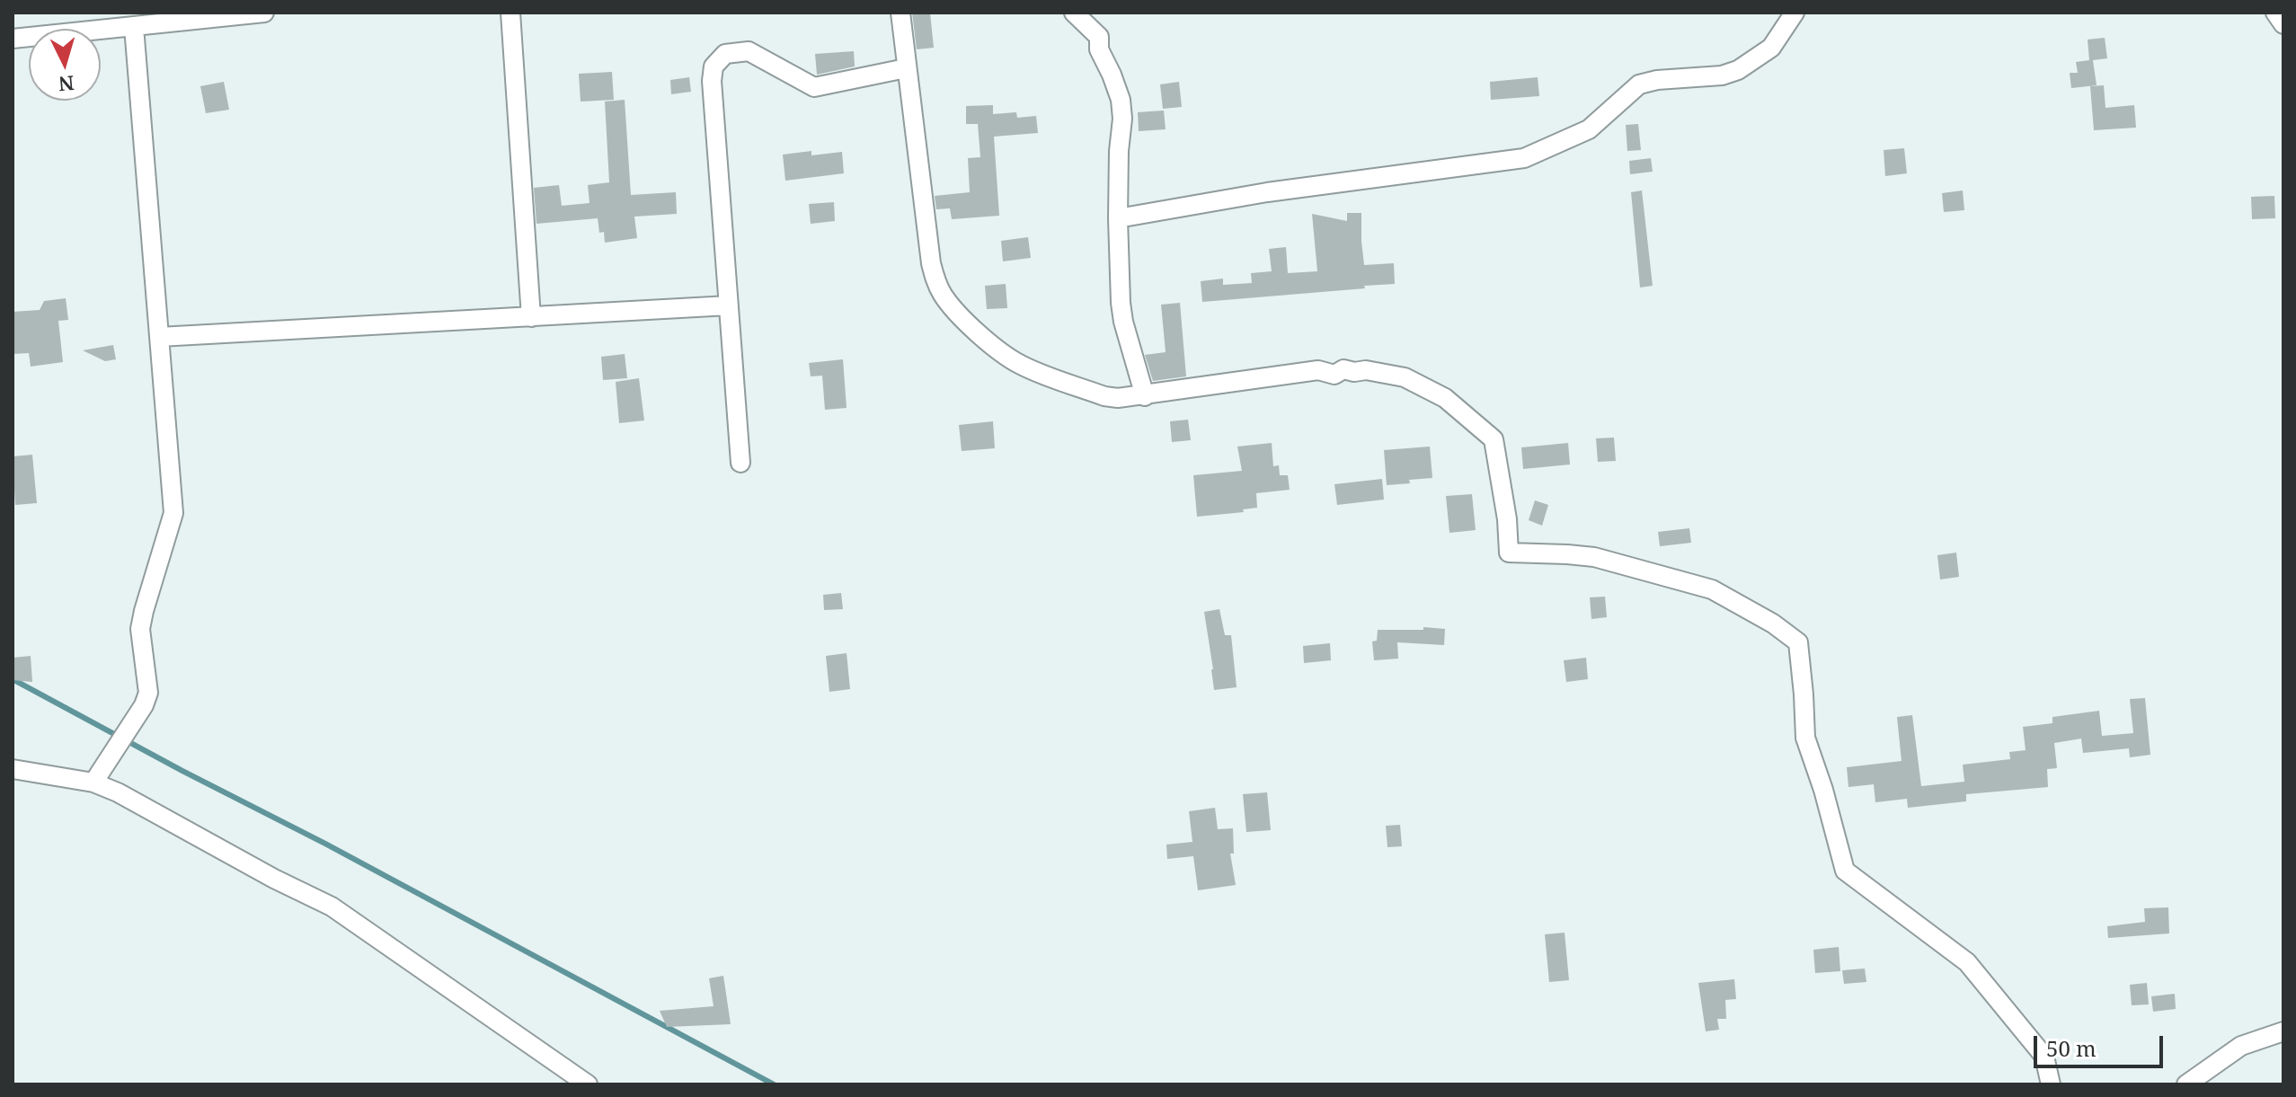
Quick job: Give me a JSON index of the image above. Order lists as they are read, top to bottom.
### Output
{
  "scale_bar": "50 m",
  "north": "bottom"
}
